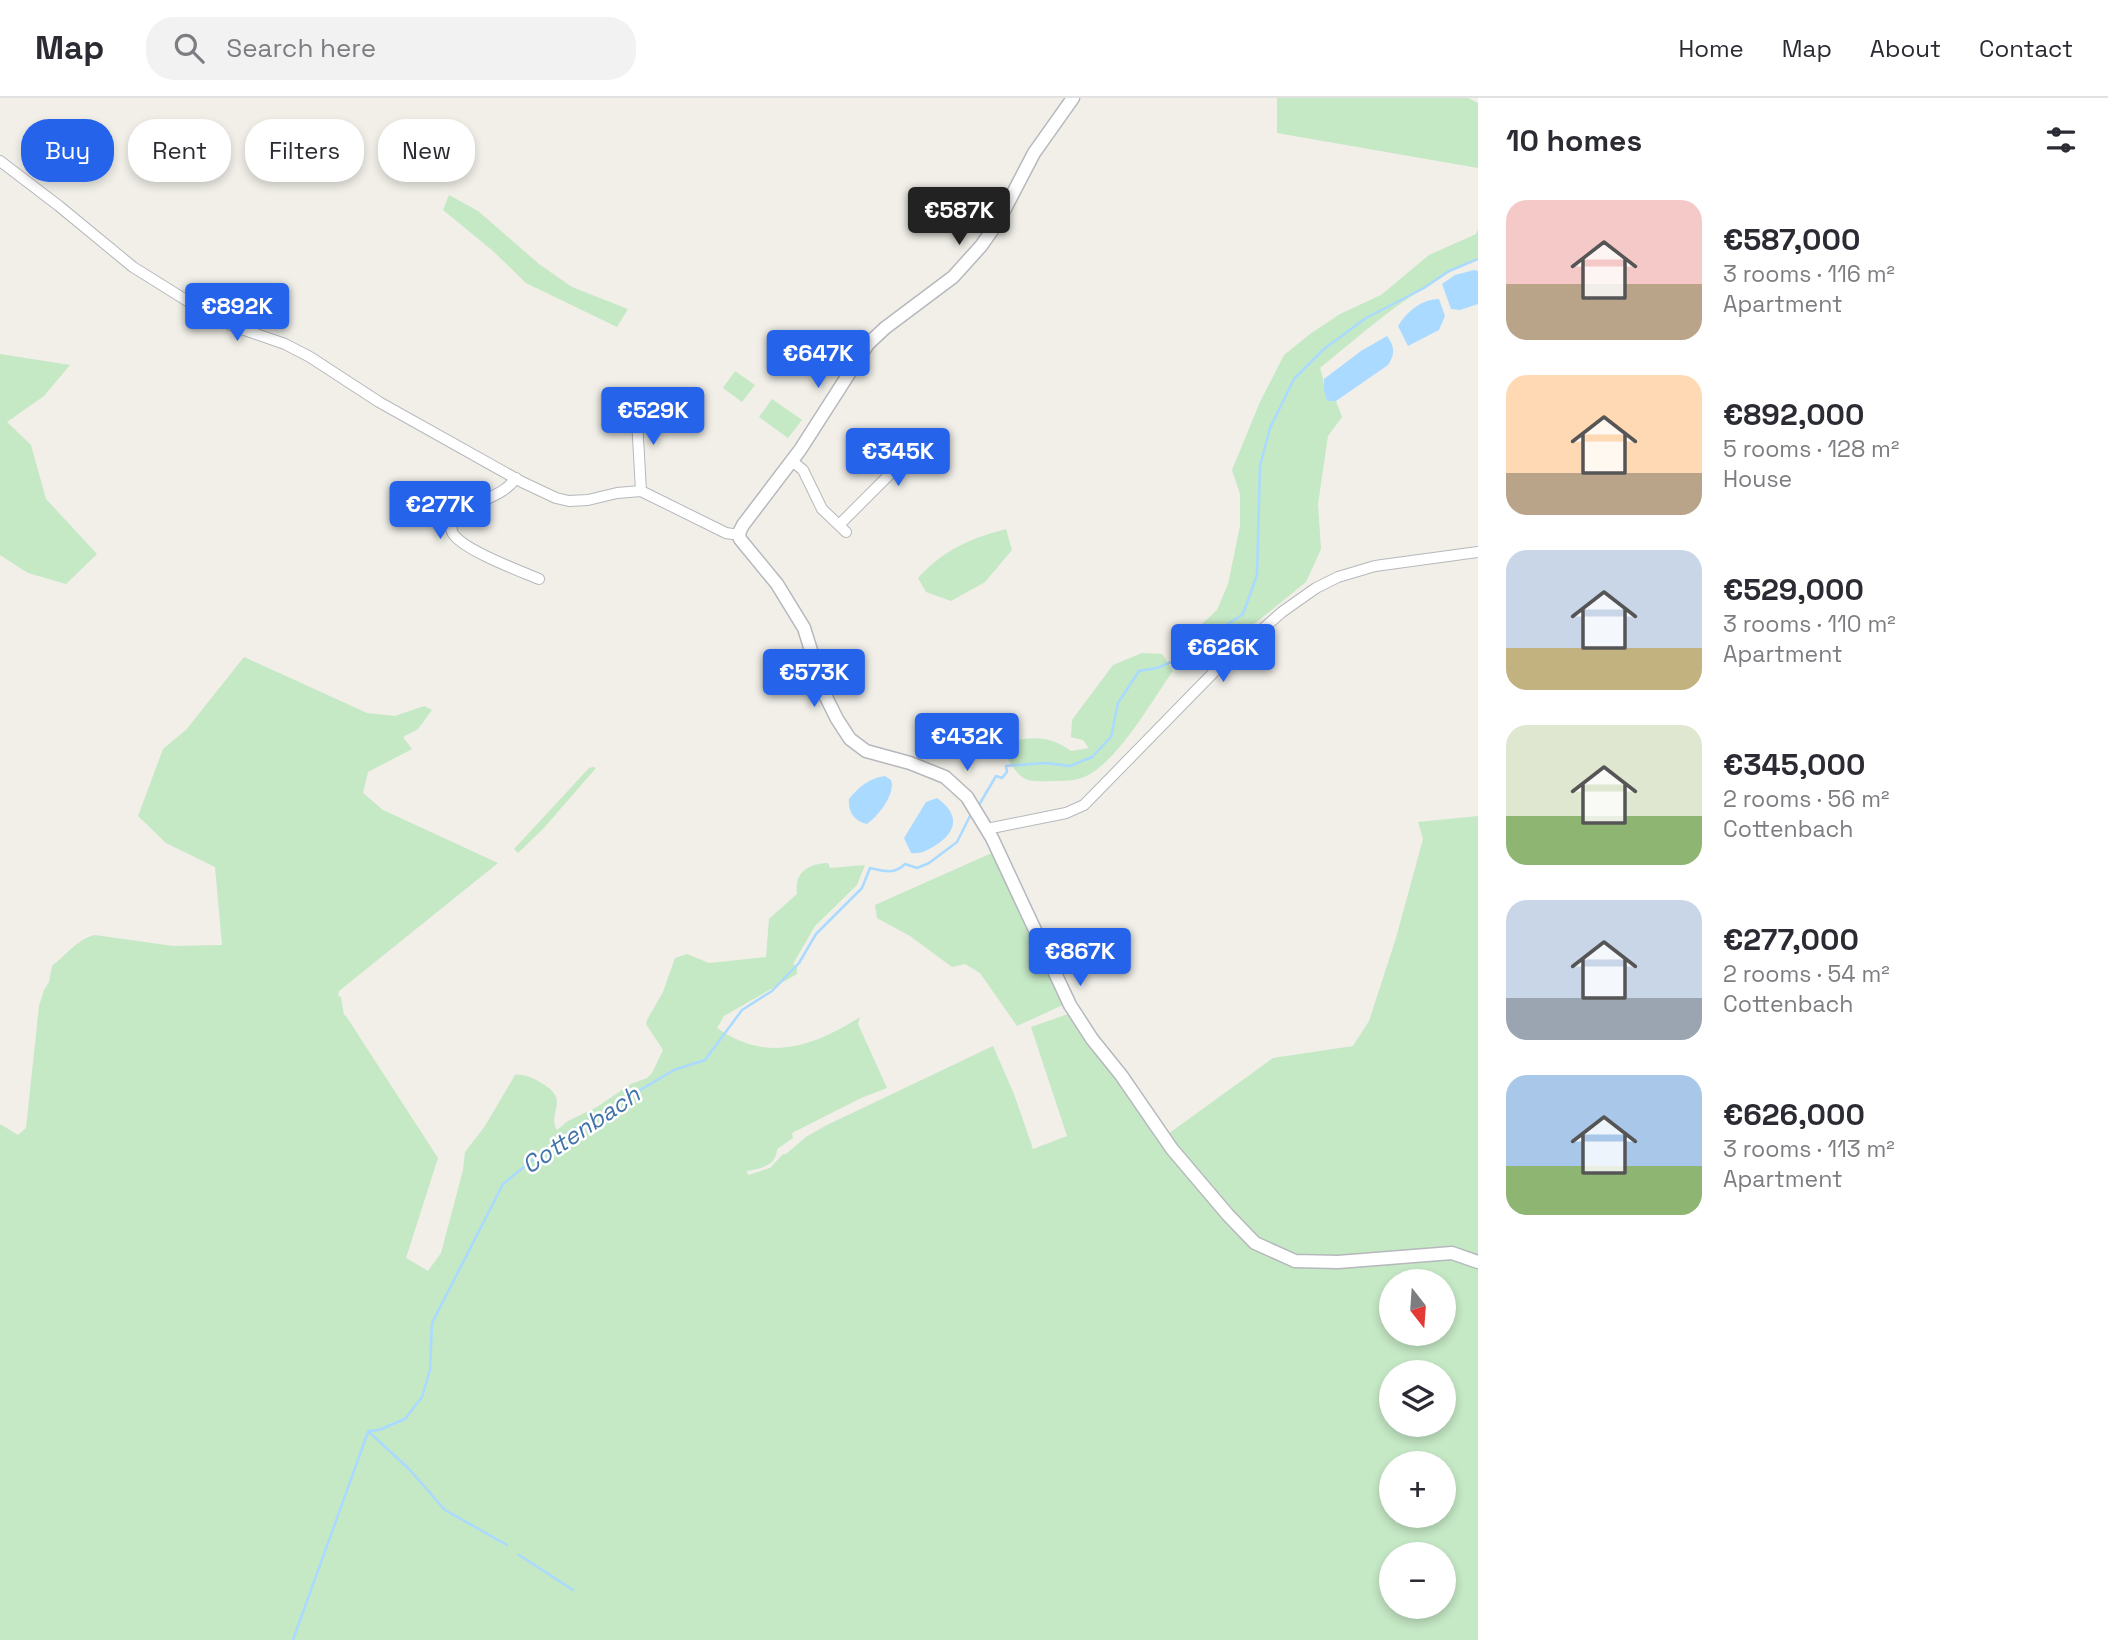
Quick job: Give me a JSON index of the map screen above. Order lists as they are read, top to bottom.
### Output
{
  "water": ["Cottenbach"],
  "north": "bottom",
  "page": {
    "header": "Map",
    "search": "Search here",
    "nav": [
      "Home",
      "Map",
      "About",
      "Contact"
    ],
    "heading": "10 homes",
    "chip": [
      "Buy",
      "Rent",
      "Filters",
      "New"
    ],
    "list": [
      {
        "name": "€587,000",
        "note": "3 rooms · 116 m² · Apartment"
      },
      {
        "name": "€892,000",
        "note": "5 rooms · 128 m² · House"
      },
      {
        "name": "€529,000",
        "note": "3 rooms · 110 m² · Apartment"
      },
      {
        "name": "€345,000",
        "note": "2 rooms · 56 m² · Cottenbach"
      },
      {
        "name": "€277,000",
        "note": "2 rooms · 54 m² · Cottenbach"
      },
      {
        "name": "€626,000",
        "note": "3 rooms · 113 m² · Apartment"
      }
    ],
    "price": [
      "€587K",
      "€892K",
      "€647K",
      "€529K",
      "€345K",
      "€277K",
      "€626K",
      "€573K",
      "€432K",
      "€867K"
    ],
    "map_buttons": ["+", "−"]
  }
}
